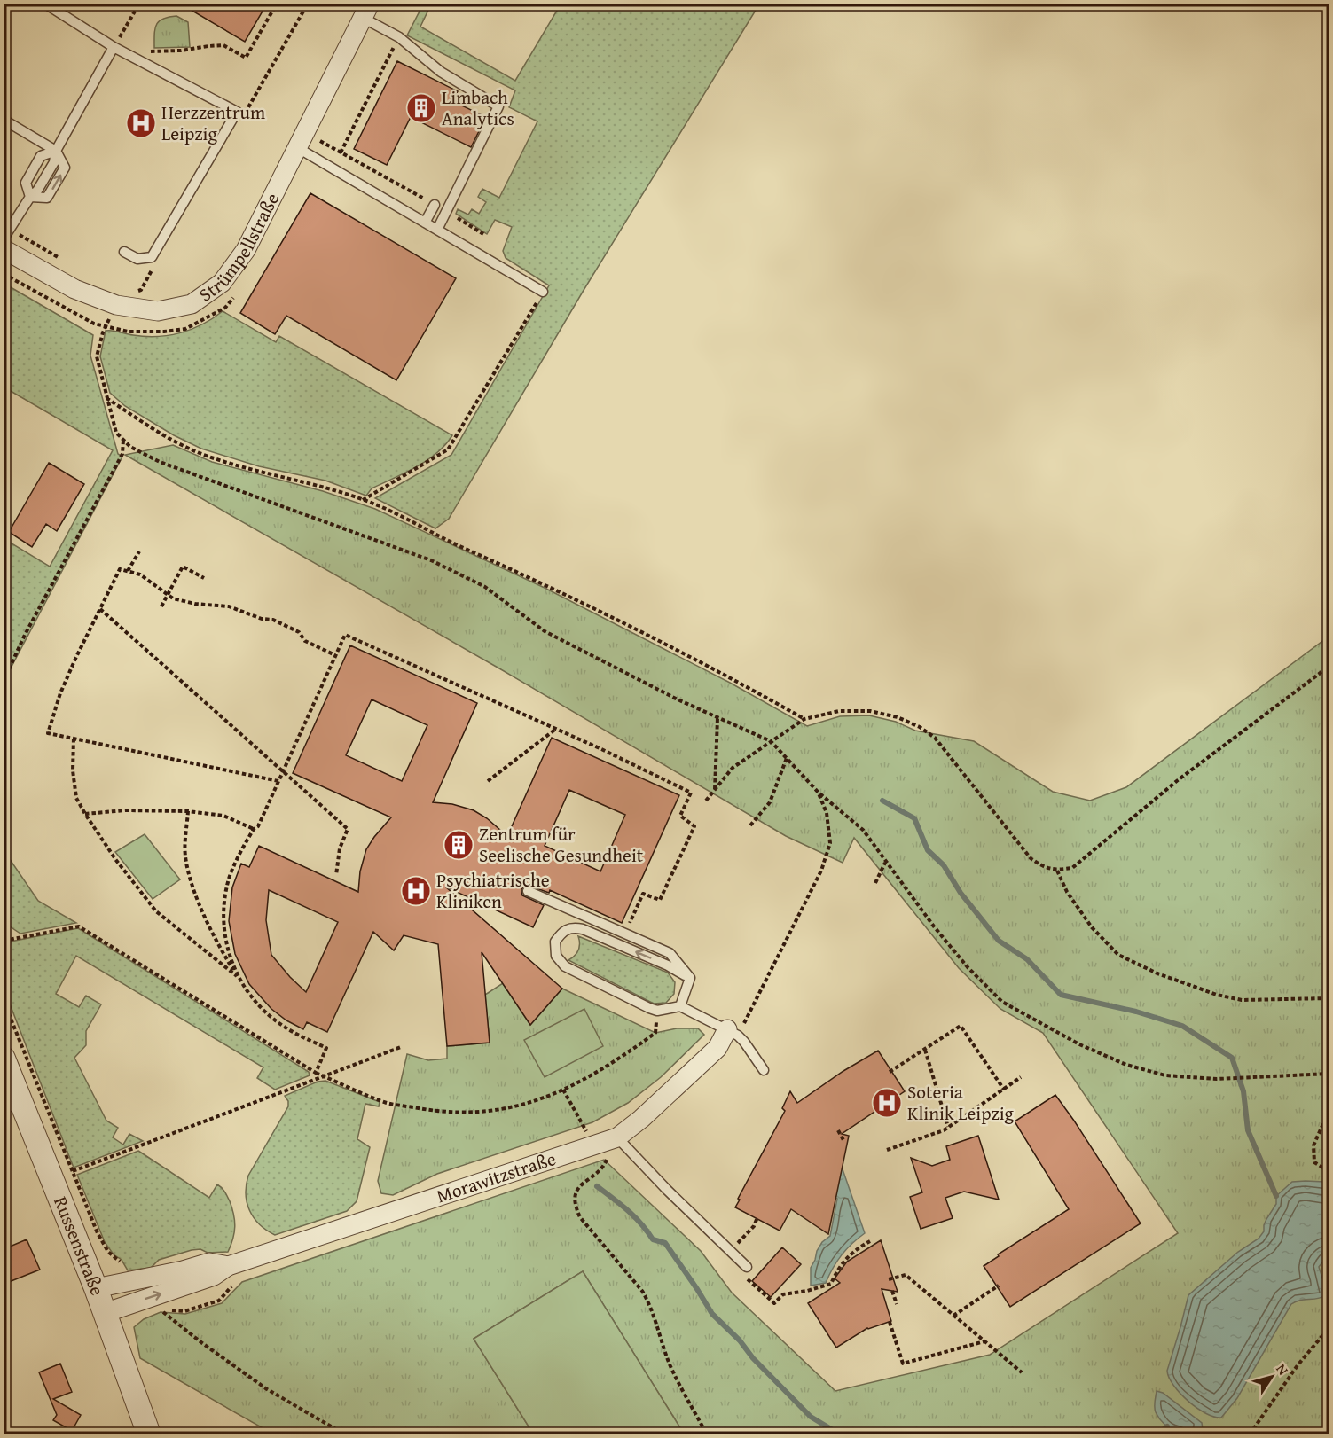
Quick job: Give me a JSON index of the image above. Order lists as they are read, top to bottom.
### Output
{
  "streets": {
    "street": ["Strümpellstraße", "Morawitzstraße", "Russenstraße"]
  },
  "crossings": [
    ["Morawitzstraße", "Russenstraße"]
  ],
  "places": {
    "building": ["Limbach Analytics", "Zentrum für Seelische Gesundheit"],
    "hospital": ["Herzzentrum Leipzig", "Psychiatrische Kliniken", "Soteria Klinik Leipzig"]
  },
  "north": "top right"
}
